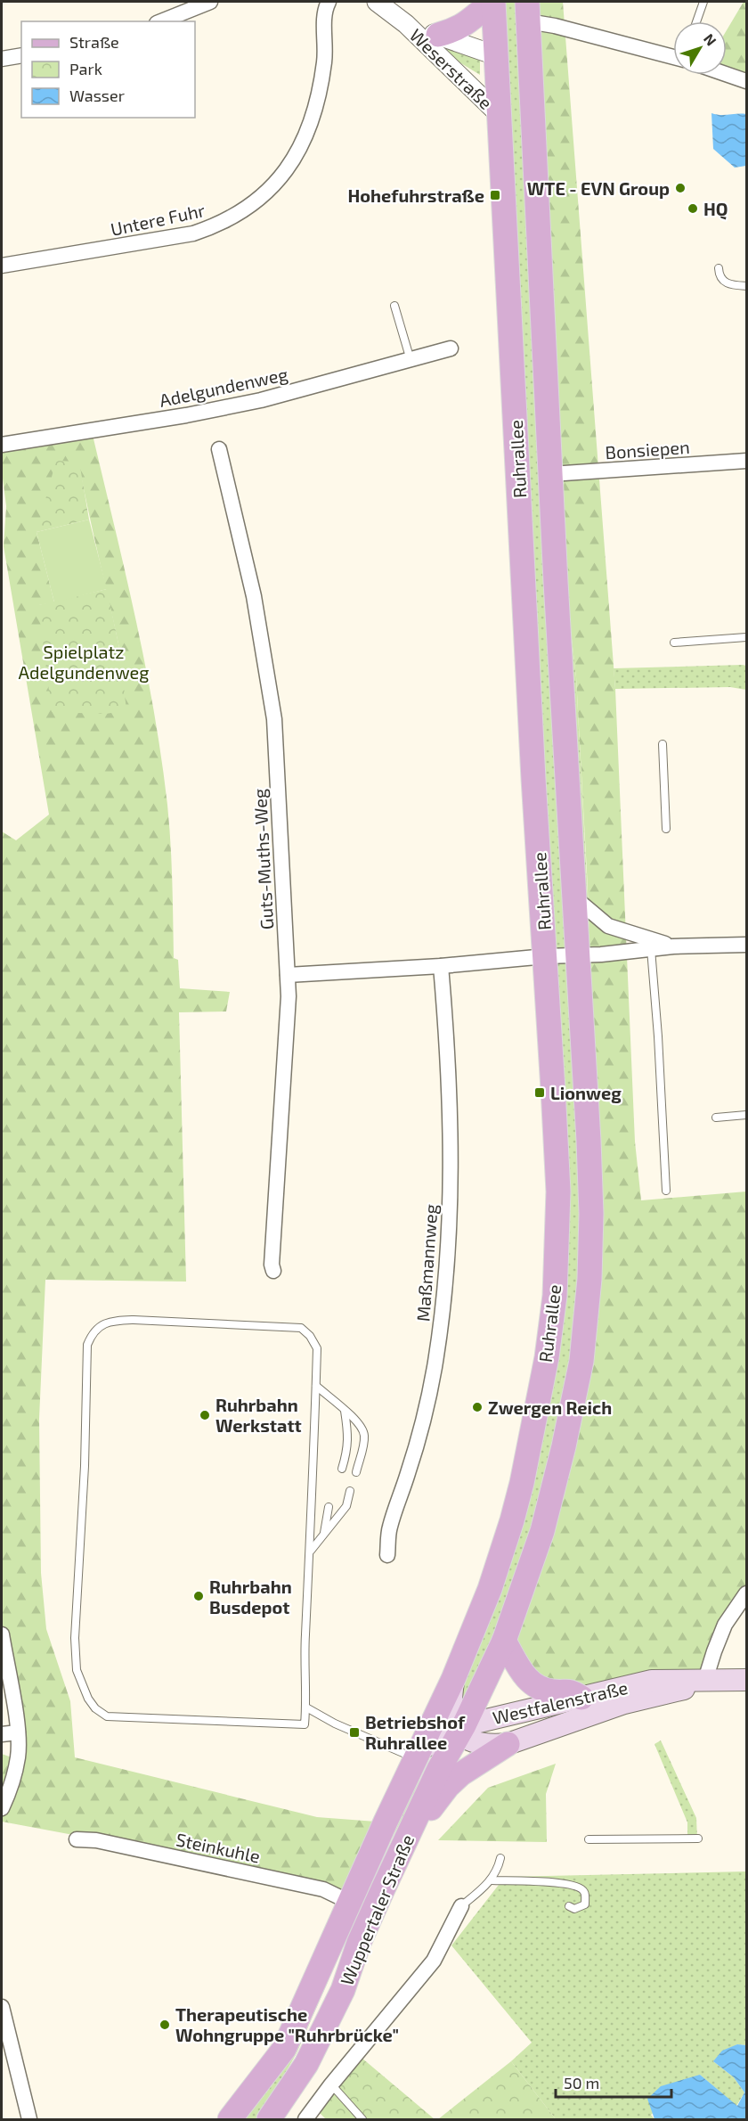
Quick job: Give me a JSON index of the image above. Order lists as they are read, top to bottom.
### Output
{
  "streets": {
    "main road": ["Ruhrallee", "Westfalenstraße", "Wuppertaler Straße"],
    "street": [
      "Weserstraße",
      "Untere Fuhr",
      "Adelgundenweg",
      "Bonsiepen",
      "Guts-Muths-Weg",
      "Maßmannweg",
      "Steinkuhle"
    ]
  },
  "crossings": [
    ["Weserstraße", "Ruhrallee"],
    ["Bonsiepen", "Ruhrallee"],
    ["Ruhrallee", "Westfalenstraße"],
    ["Ruhrallee", "Wuppertaler Straße"],
    ["Westfalenstraße", "Wuppertaler Straße"],
    ["Steinkuhle", "Wuppertaler Straße"]
  ],
  "parks": ["Spielplatz Adelgundenweg"],
  "places": {
    "other": [
      "WTE - EVN Group",
      "HQ",
      "Zwergen Reich",
      "Ruhrbahn Werkstatt",
      "Ruhrbahn Busdepot",
      "Therapeutische Wohngruppe \"Ruhrbrücke\""
    ],
    "transit": ["Hohefuhrstraße", "Lionweg", "Betriebshof Ruhrallee"]
  },
  "legend": ["Straße", "Park", "Wasser"],
  "scale_bar": "50 m",
  "north": "top right"
}
